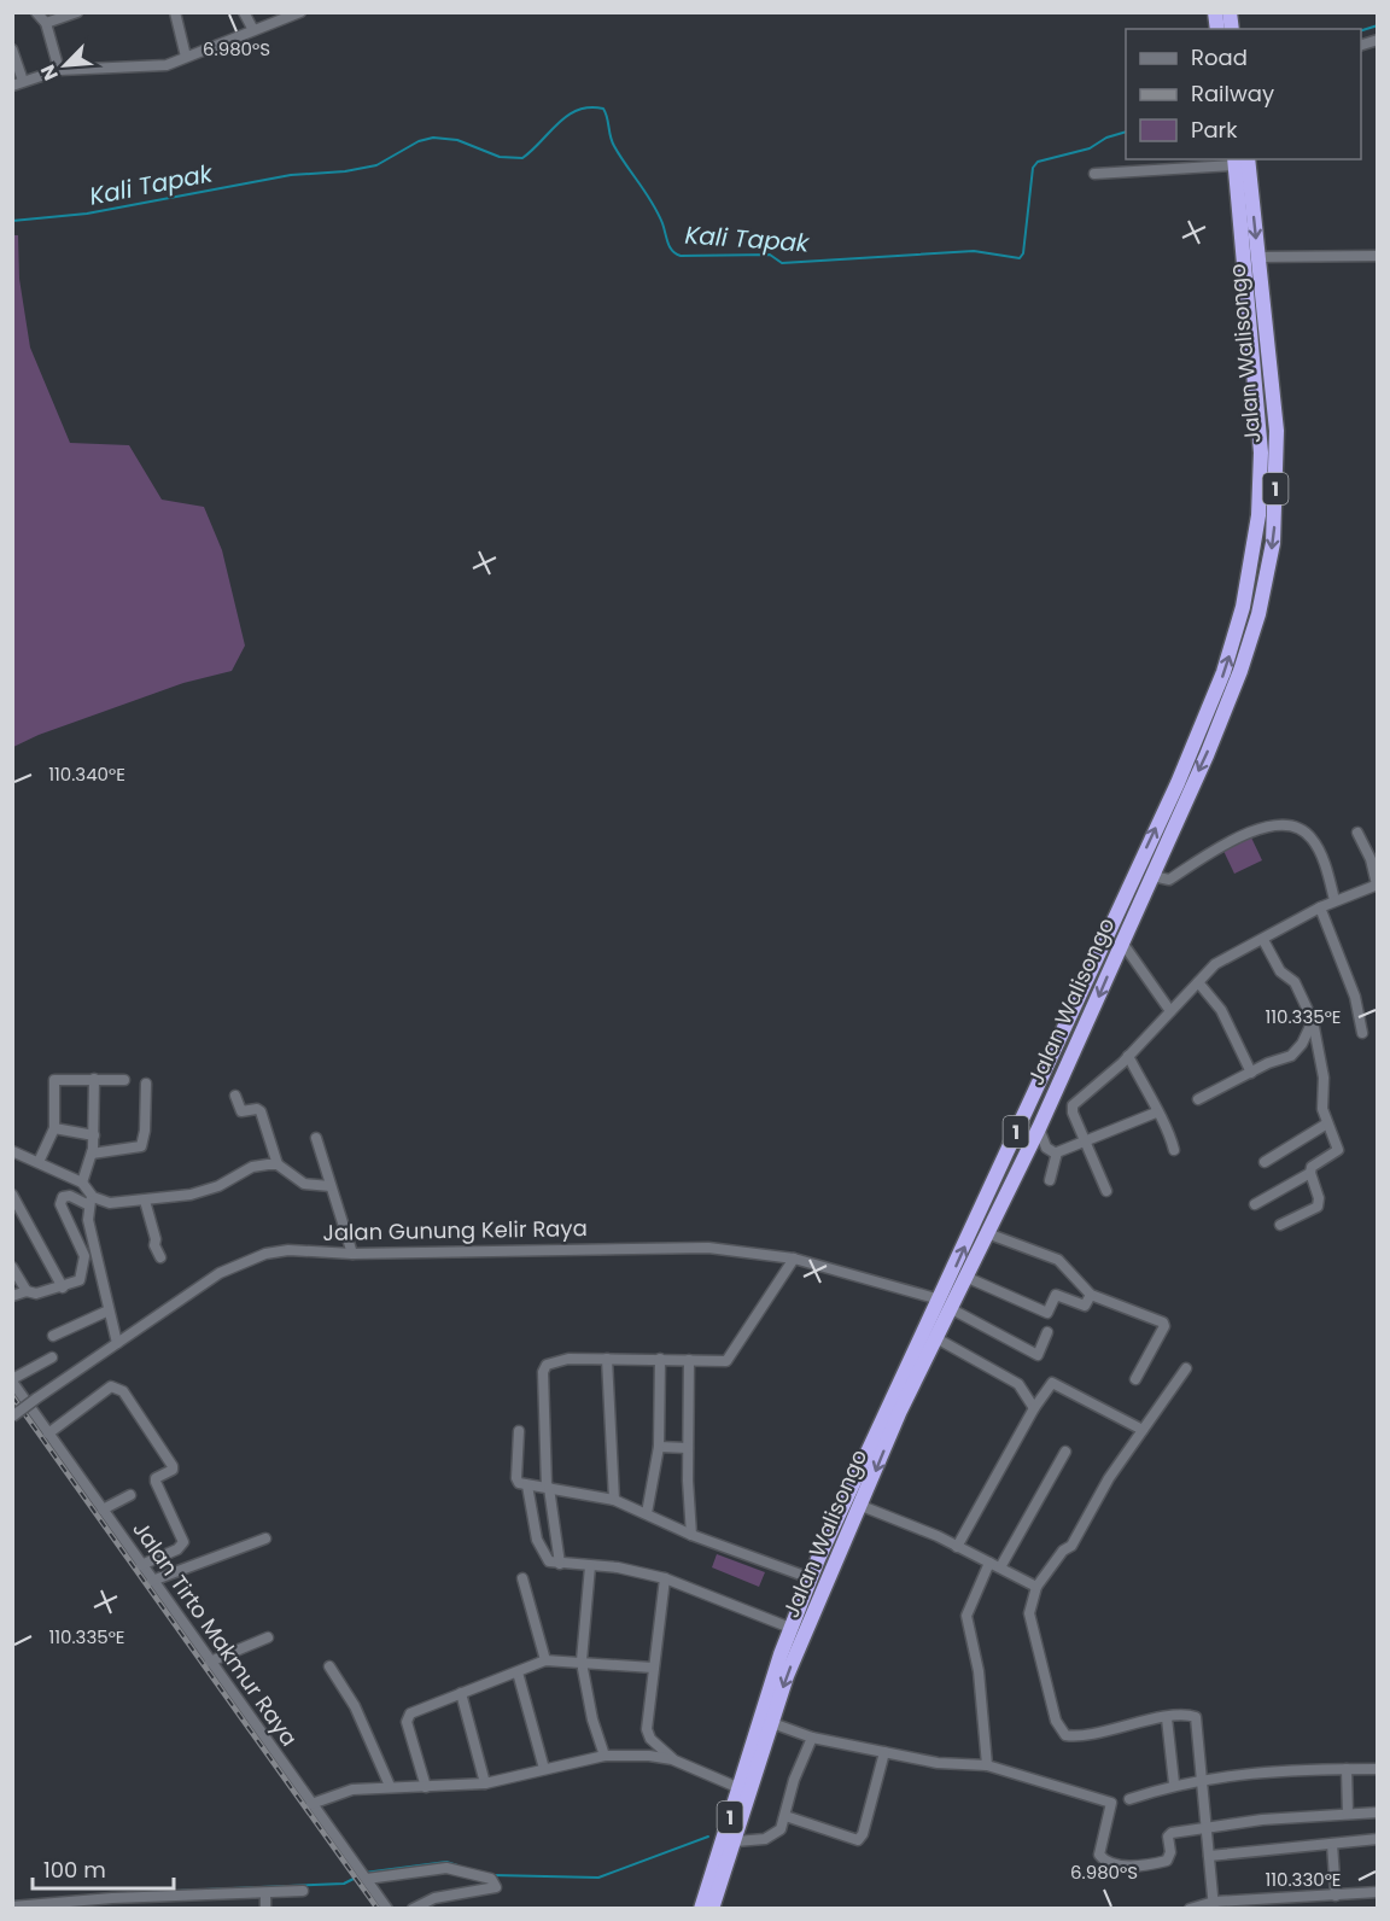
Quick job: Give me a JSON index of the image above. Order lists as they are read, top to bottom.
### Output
{
  "streets": {
    "highway": ["Jalan Walisongo", "1"],
    "street": ["Jalan Gunung Kelir Raya", "Jalan Tirto Makmur Raya"]
  },
  "crossings": [
    ["Jalan Walisongo", "Jalan Gunung Kelir Raya"]
  ],
  "water": ["Kali Tapak"],
  "legend": ["Road", "Railway", "Park"],
  "scale_bar": "100 m",
  "north": "bottom left",
  "coordinates": [
    "6.980°S",
    "110.340°E",
    "110.335°E",
    "110.330°E"
  ]
}
